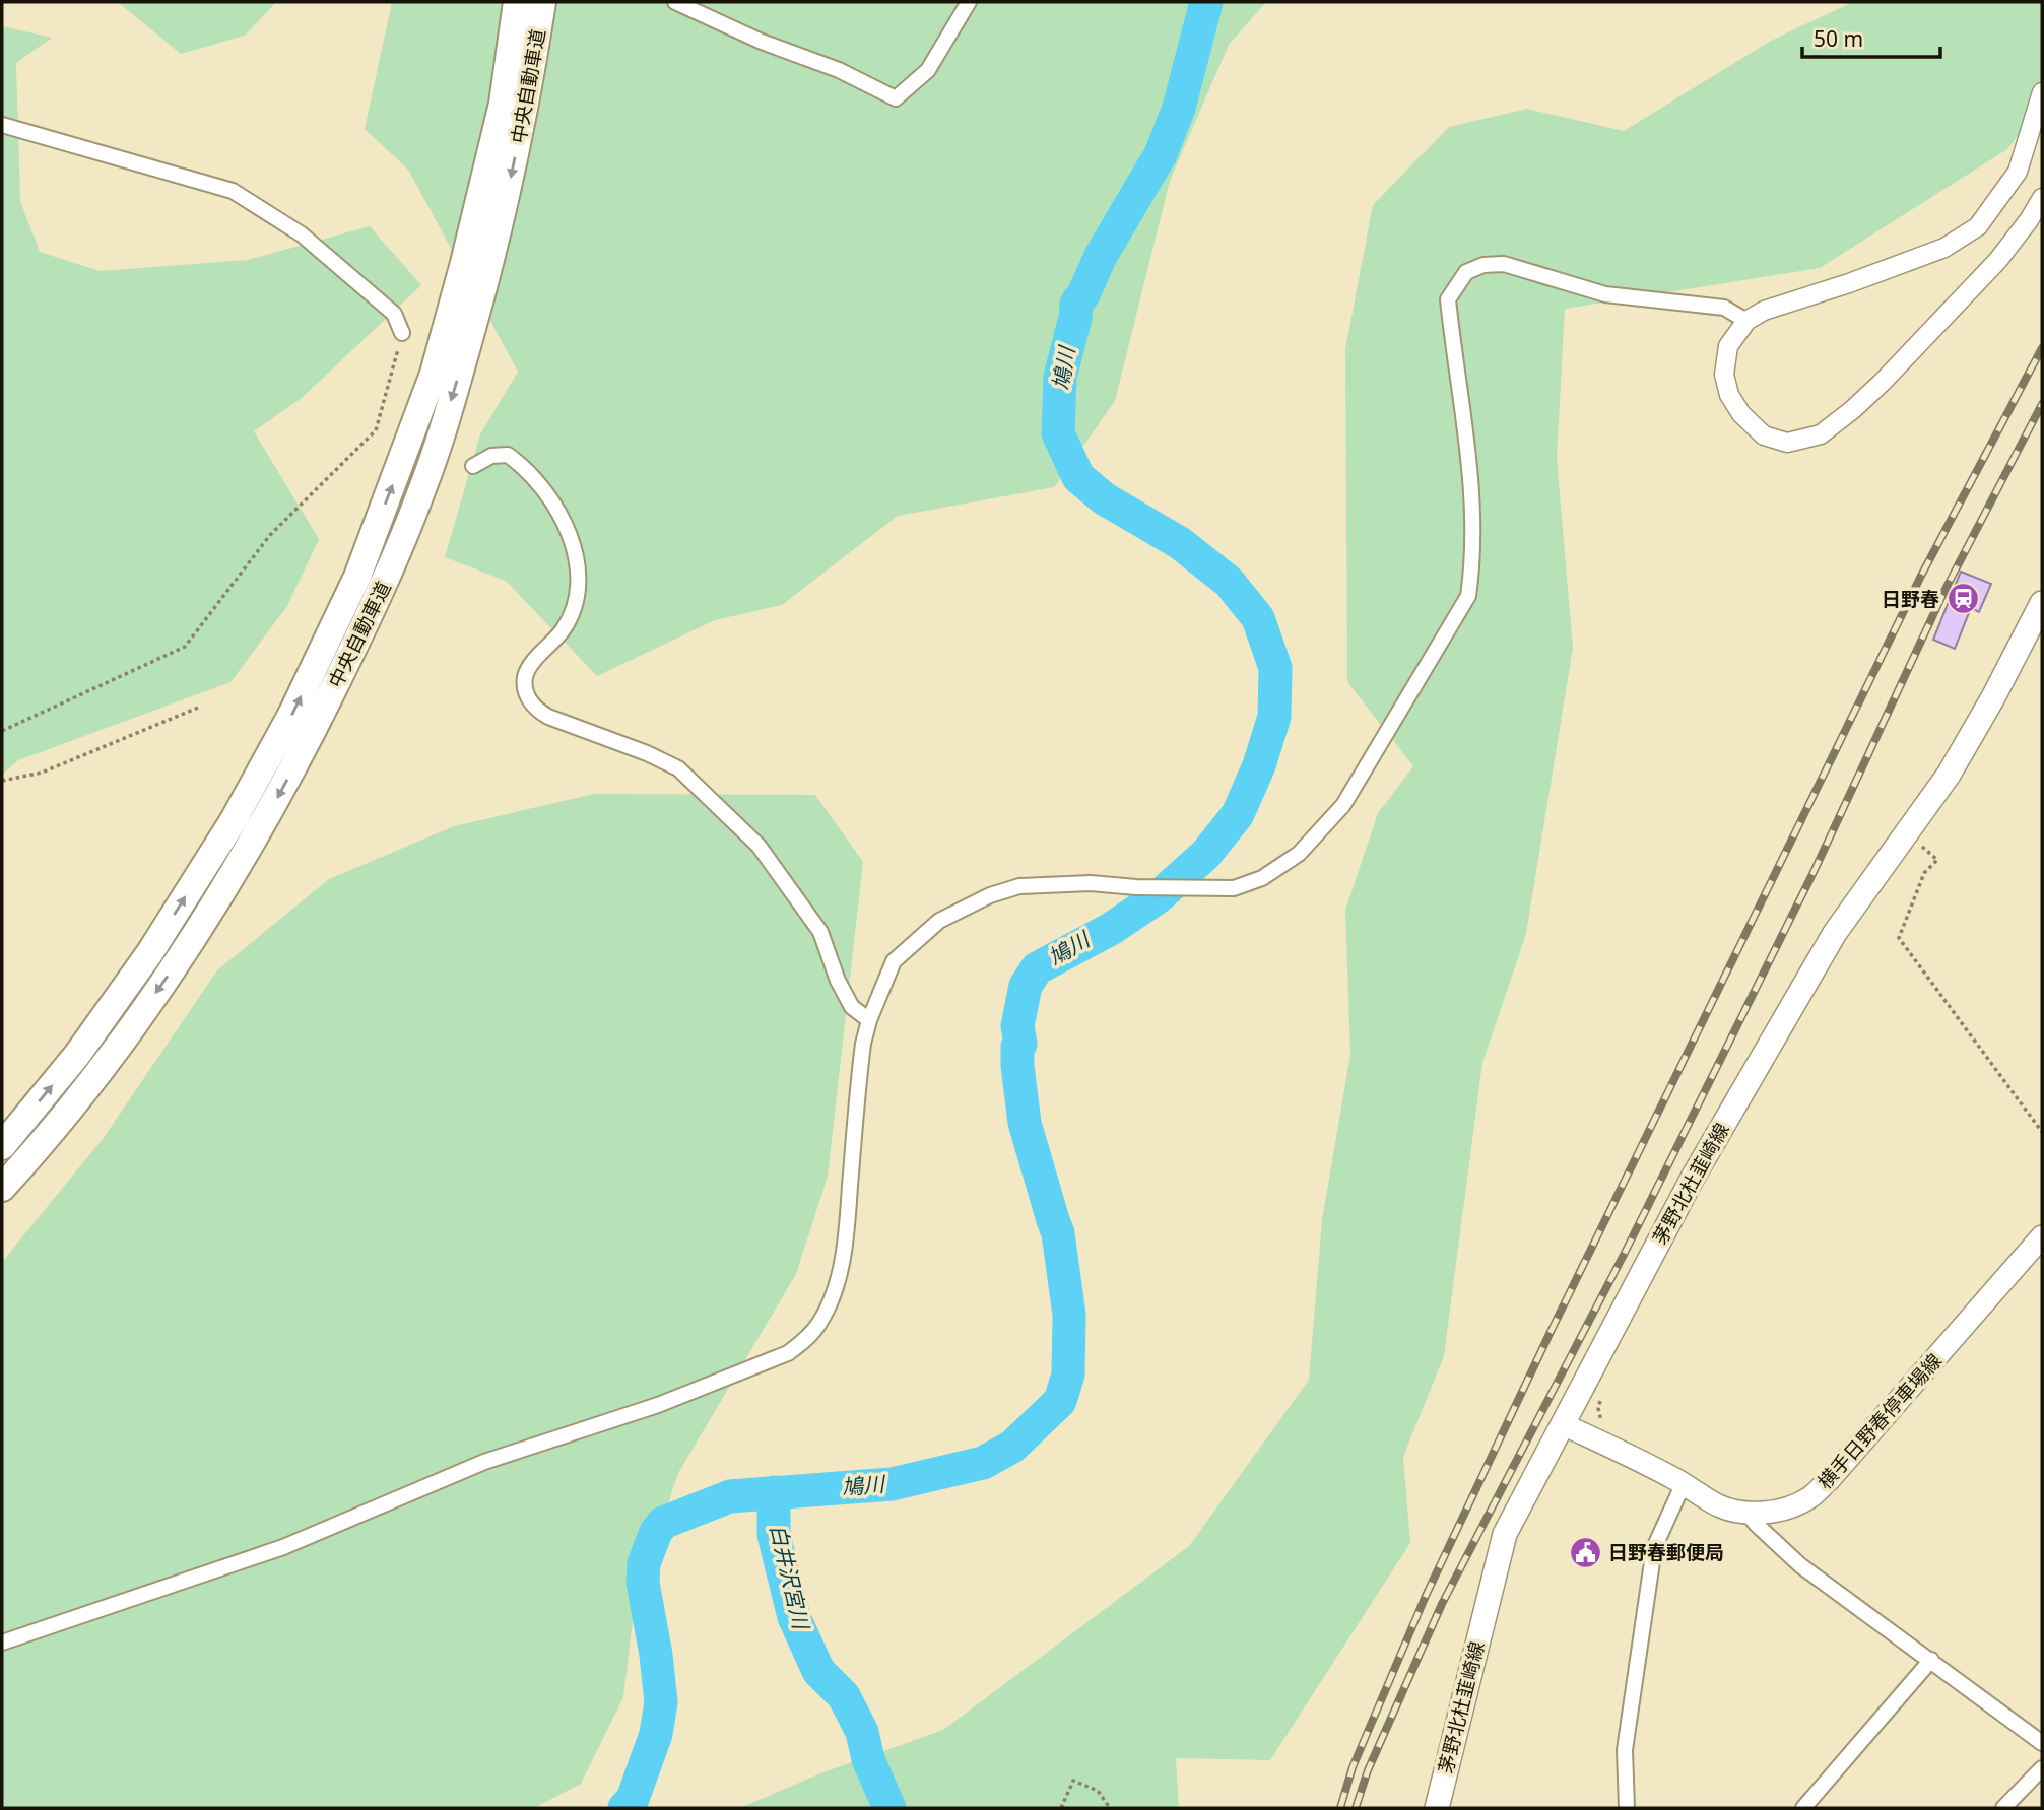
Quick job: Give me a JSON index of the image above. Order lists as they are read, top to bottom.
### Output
{
  "streets": {
    "highway": ["中央自動車道"],
    "main road": ["茅野北杜韮崎線", "横手日野春停車場線"]
  },
  "crossings": [
    ["茅野北杜韮崎線", "横手日野春停車場線"]
  ],
  "water": ["鳩川", "白井沢宮川"],
  "places": {
    "station": ["日野春"],
    "public building": ["日野春郵便局"]
  },
  "scale_bar": "50 m"
}
